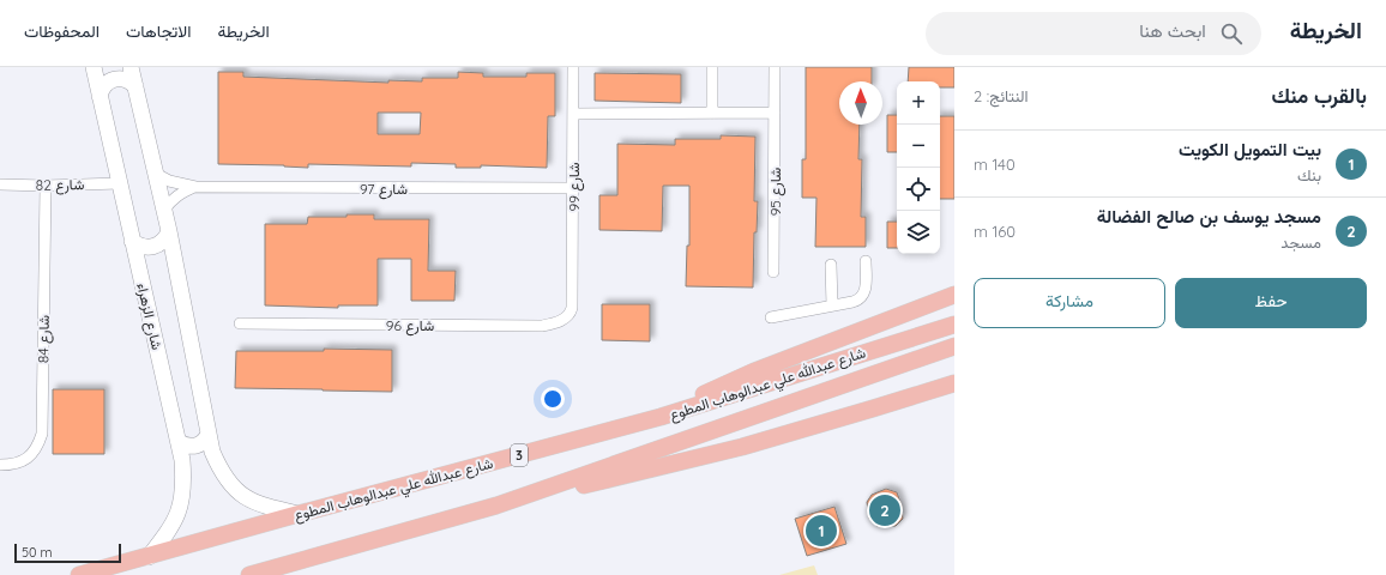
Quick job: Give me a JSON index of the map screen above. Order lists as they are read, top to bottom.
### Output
{
  "streets": {
    "main road": ["شارع عبدالله علي عبدالوهاب المطوع", "3"],
    "street": [
      "شارع 82",
      "شارع 99",
      "شارع 97",
      "شارع 95",
      "شارع الزهراء",
      "شارع 96",
      "شارع 84"
    ]
  },
  "crossings": [
    ["شارع 82", "شارع الزهراء"],
    ["شارع 82", "شارع 84"],
    ["شارع 99", "شارع 97"],
    ["شارع 99", "شارع 96"],
    ["شارع الزهراء", "شارع عبدالله علي عبدالوهاب المطوع"]
  ],
  "scale_bar": "50 m",
  "north": "top",
  "page": {
    "header": "الخريطة",
    "search": "ابحث هنا",
    "nav": ["الخريطة", "الاتجاهات", "المحفوظات"],
    "heading": ["بالقرب منك", "النتائج: 2"],
    "map_buttons": ["+", "−"],
    "list": [
      {
        "mark": "1",
        "name": "بيت التمويل الكويت",
        "note": "بنك",
        "value": "140 m"
      },
      {
        "mark": "2",
        "name": "مسجد يوسف بن صالح الفضالة",
        "note": "مسجد",
        "value": "160 m"
      }
    ],
    "buttons": ["حفظ", "مشاركة"],
    "pins": ["2", "1"],
    "scale": "50 m"
  }
}
